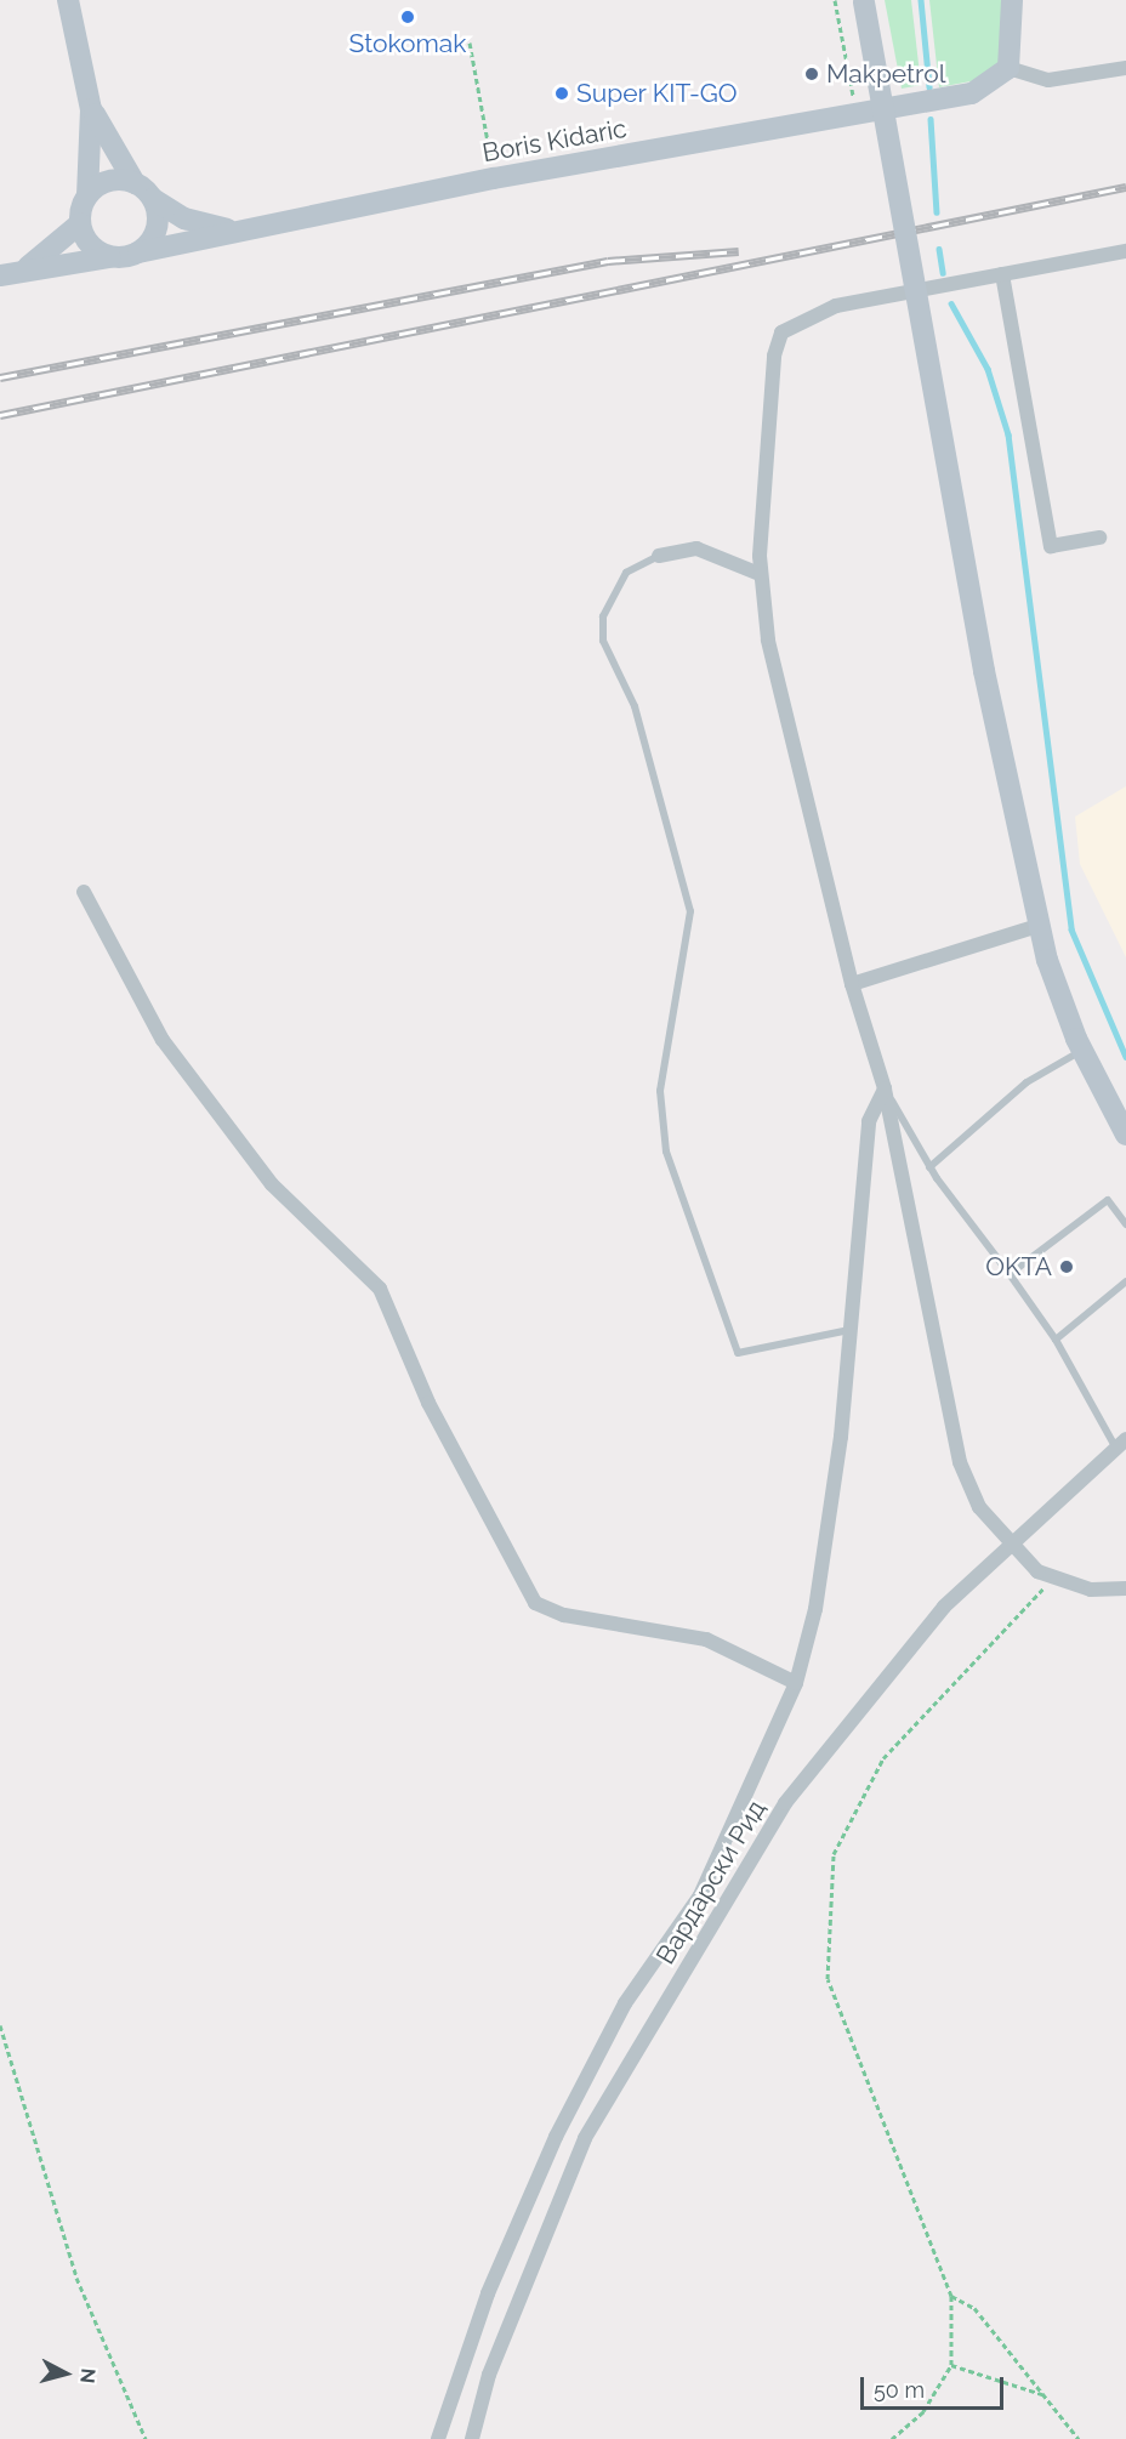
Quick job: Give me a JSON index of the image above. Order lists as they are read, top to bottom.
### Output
{
  "streets": {
    "street": ["Boris Kidaric", "Вардарски Рид"]
  },
  "places": [
    "Stokomak",
    "Makpetrol",
    "Super KIT-GO",
    "OKTA"
  ],
  "scale_bar": "50 m",
  "north": "right"
}
